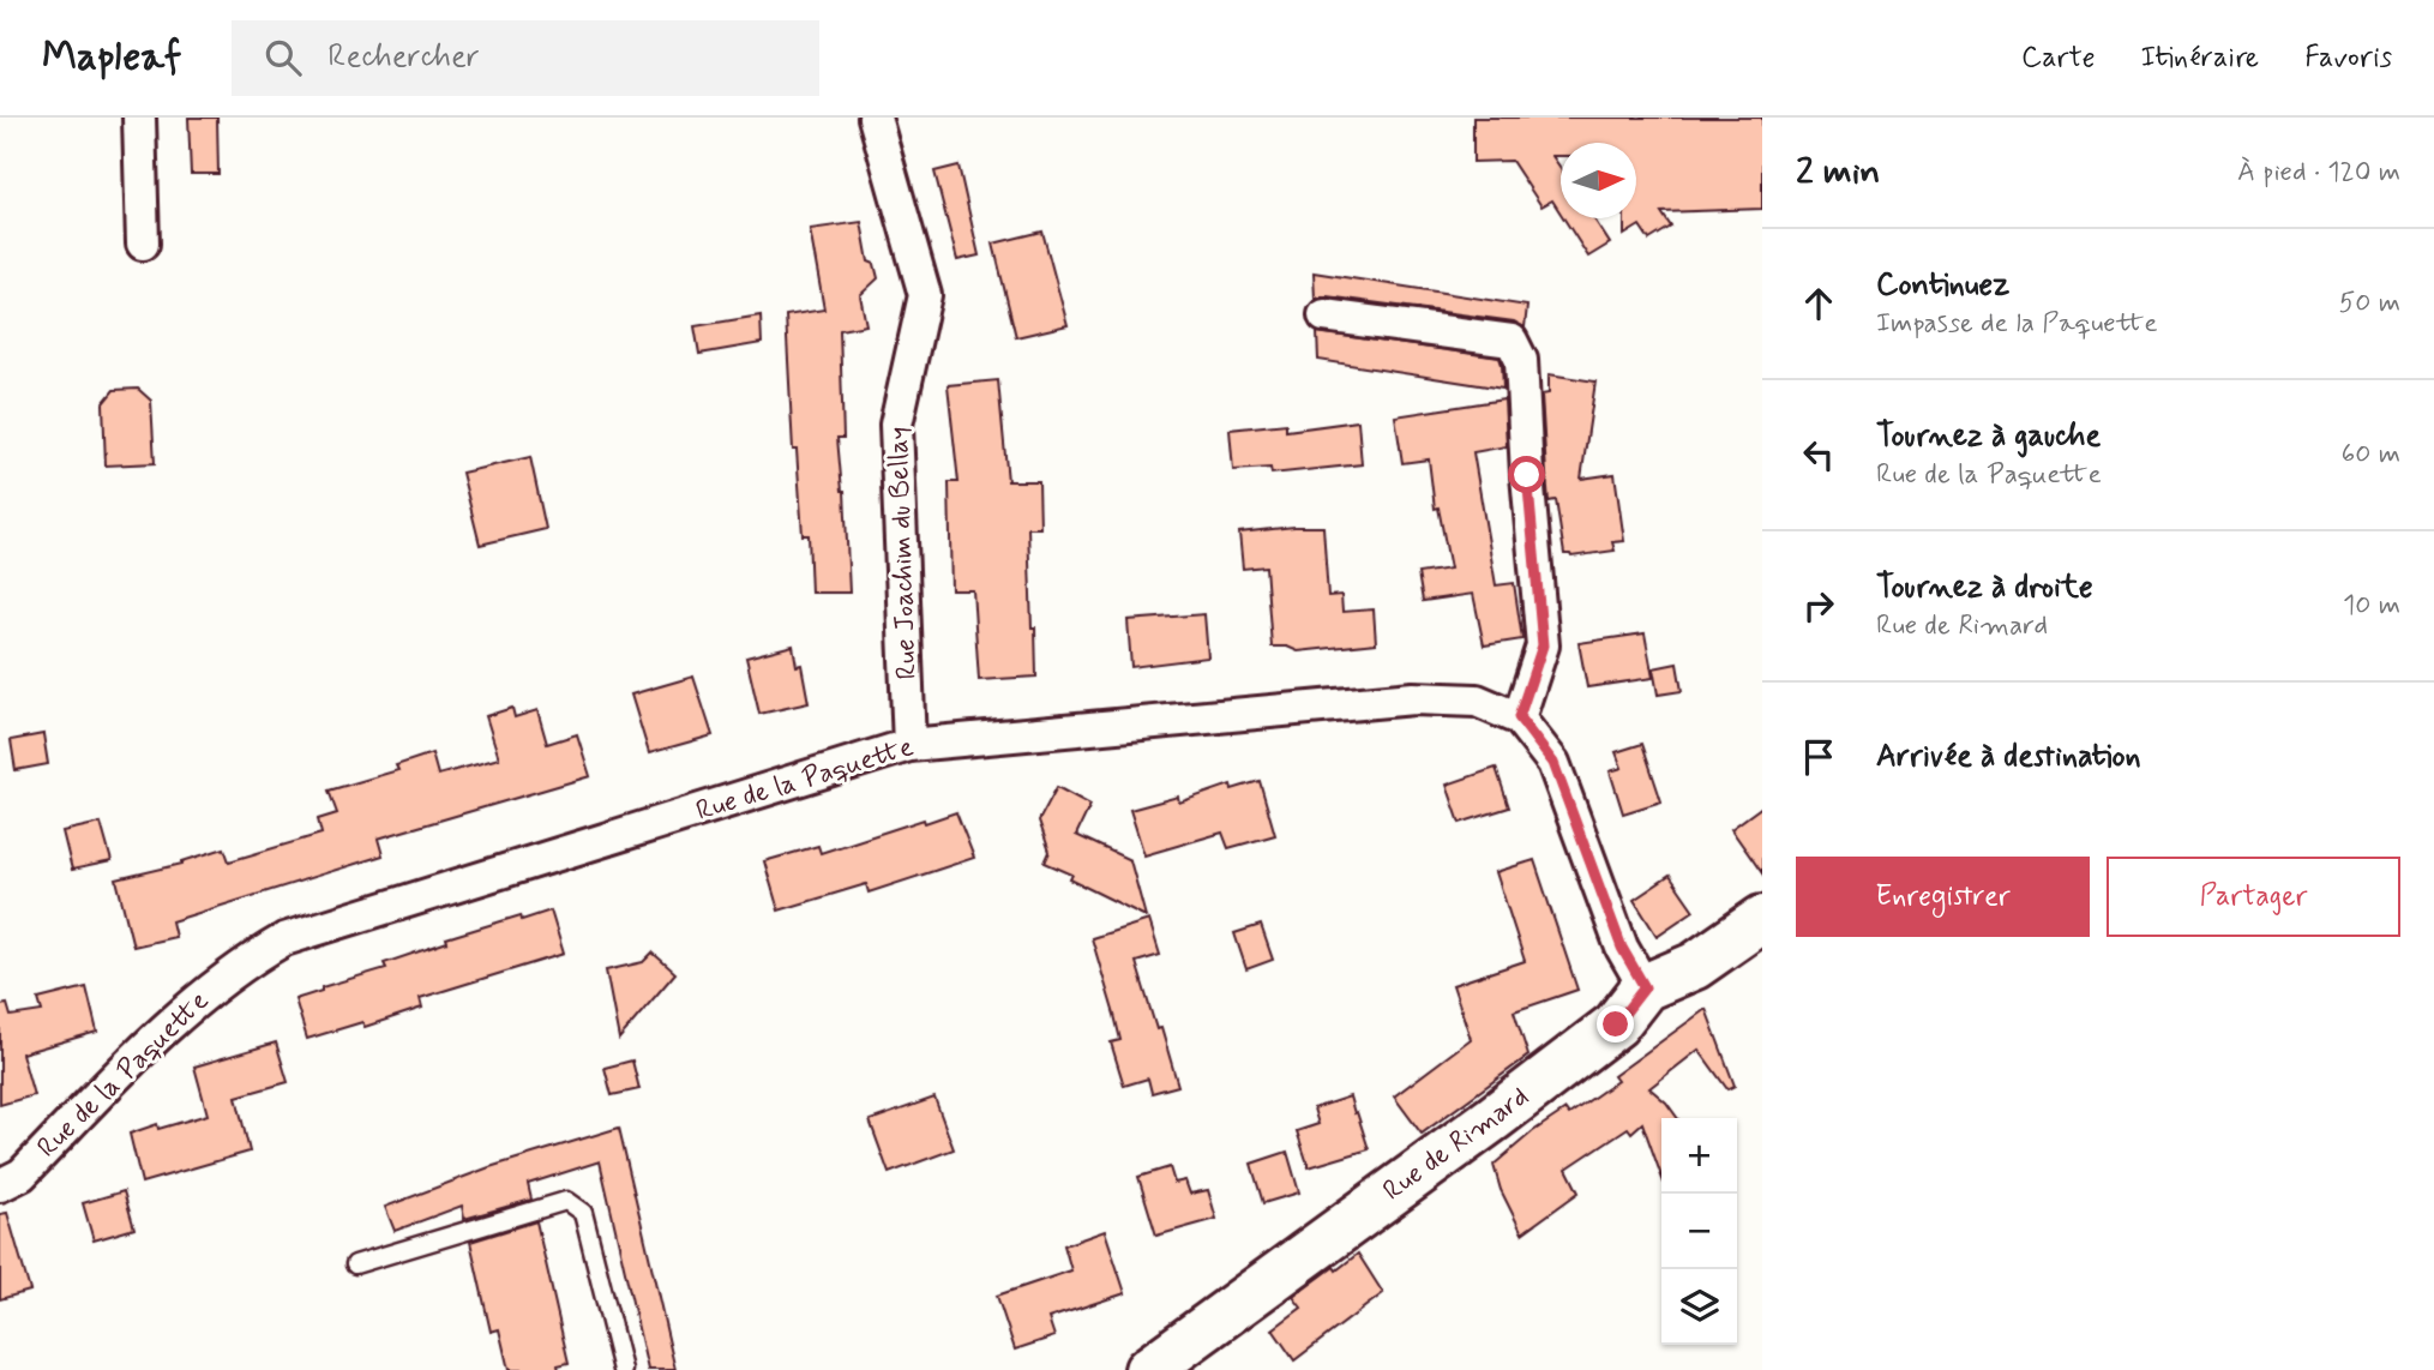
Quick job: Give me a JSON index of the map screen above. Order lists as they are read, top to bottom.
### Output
{
  "streets": {
    "street": ["Rue Joachim du Bellay", "Rue de la Paquette", "Rue de Rimard"]
  },
  "crossings": [
    ["Rue Joachim du Bellay", "Rue de la Paquette"]
  ],
  "north": "right",
  "page": {
    "header": "Mapleaf",
    "search": "Rechercher",
    "nav": ["Carte", "Itinéraire", "Favoris"],
    "heading": ["2 min", "À pied · 120 m"],
    "list": [
      ["Continuez", "Impasse de la Paquette", "50 m"],
      ["Tournez à gauche", "Rue de la Paquette", "60 m"],
      ["Tournez à droite", "Rue de Rimard", "10 m"],
      "Arrivée à destination"
    ],
    "buttons": ["Enregistrer", "Partager"],
    "map_buttons": ["+", "−"]
  }
}
